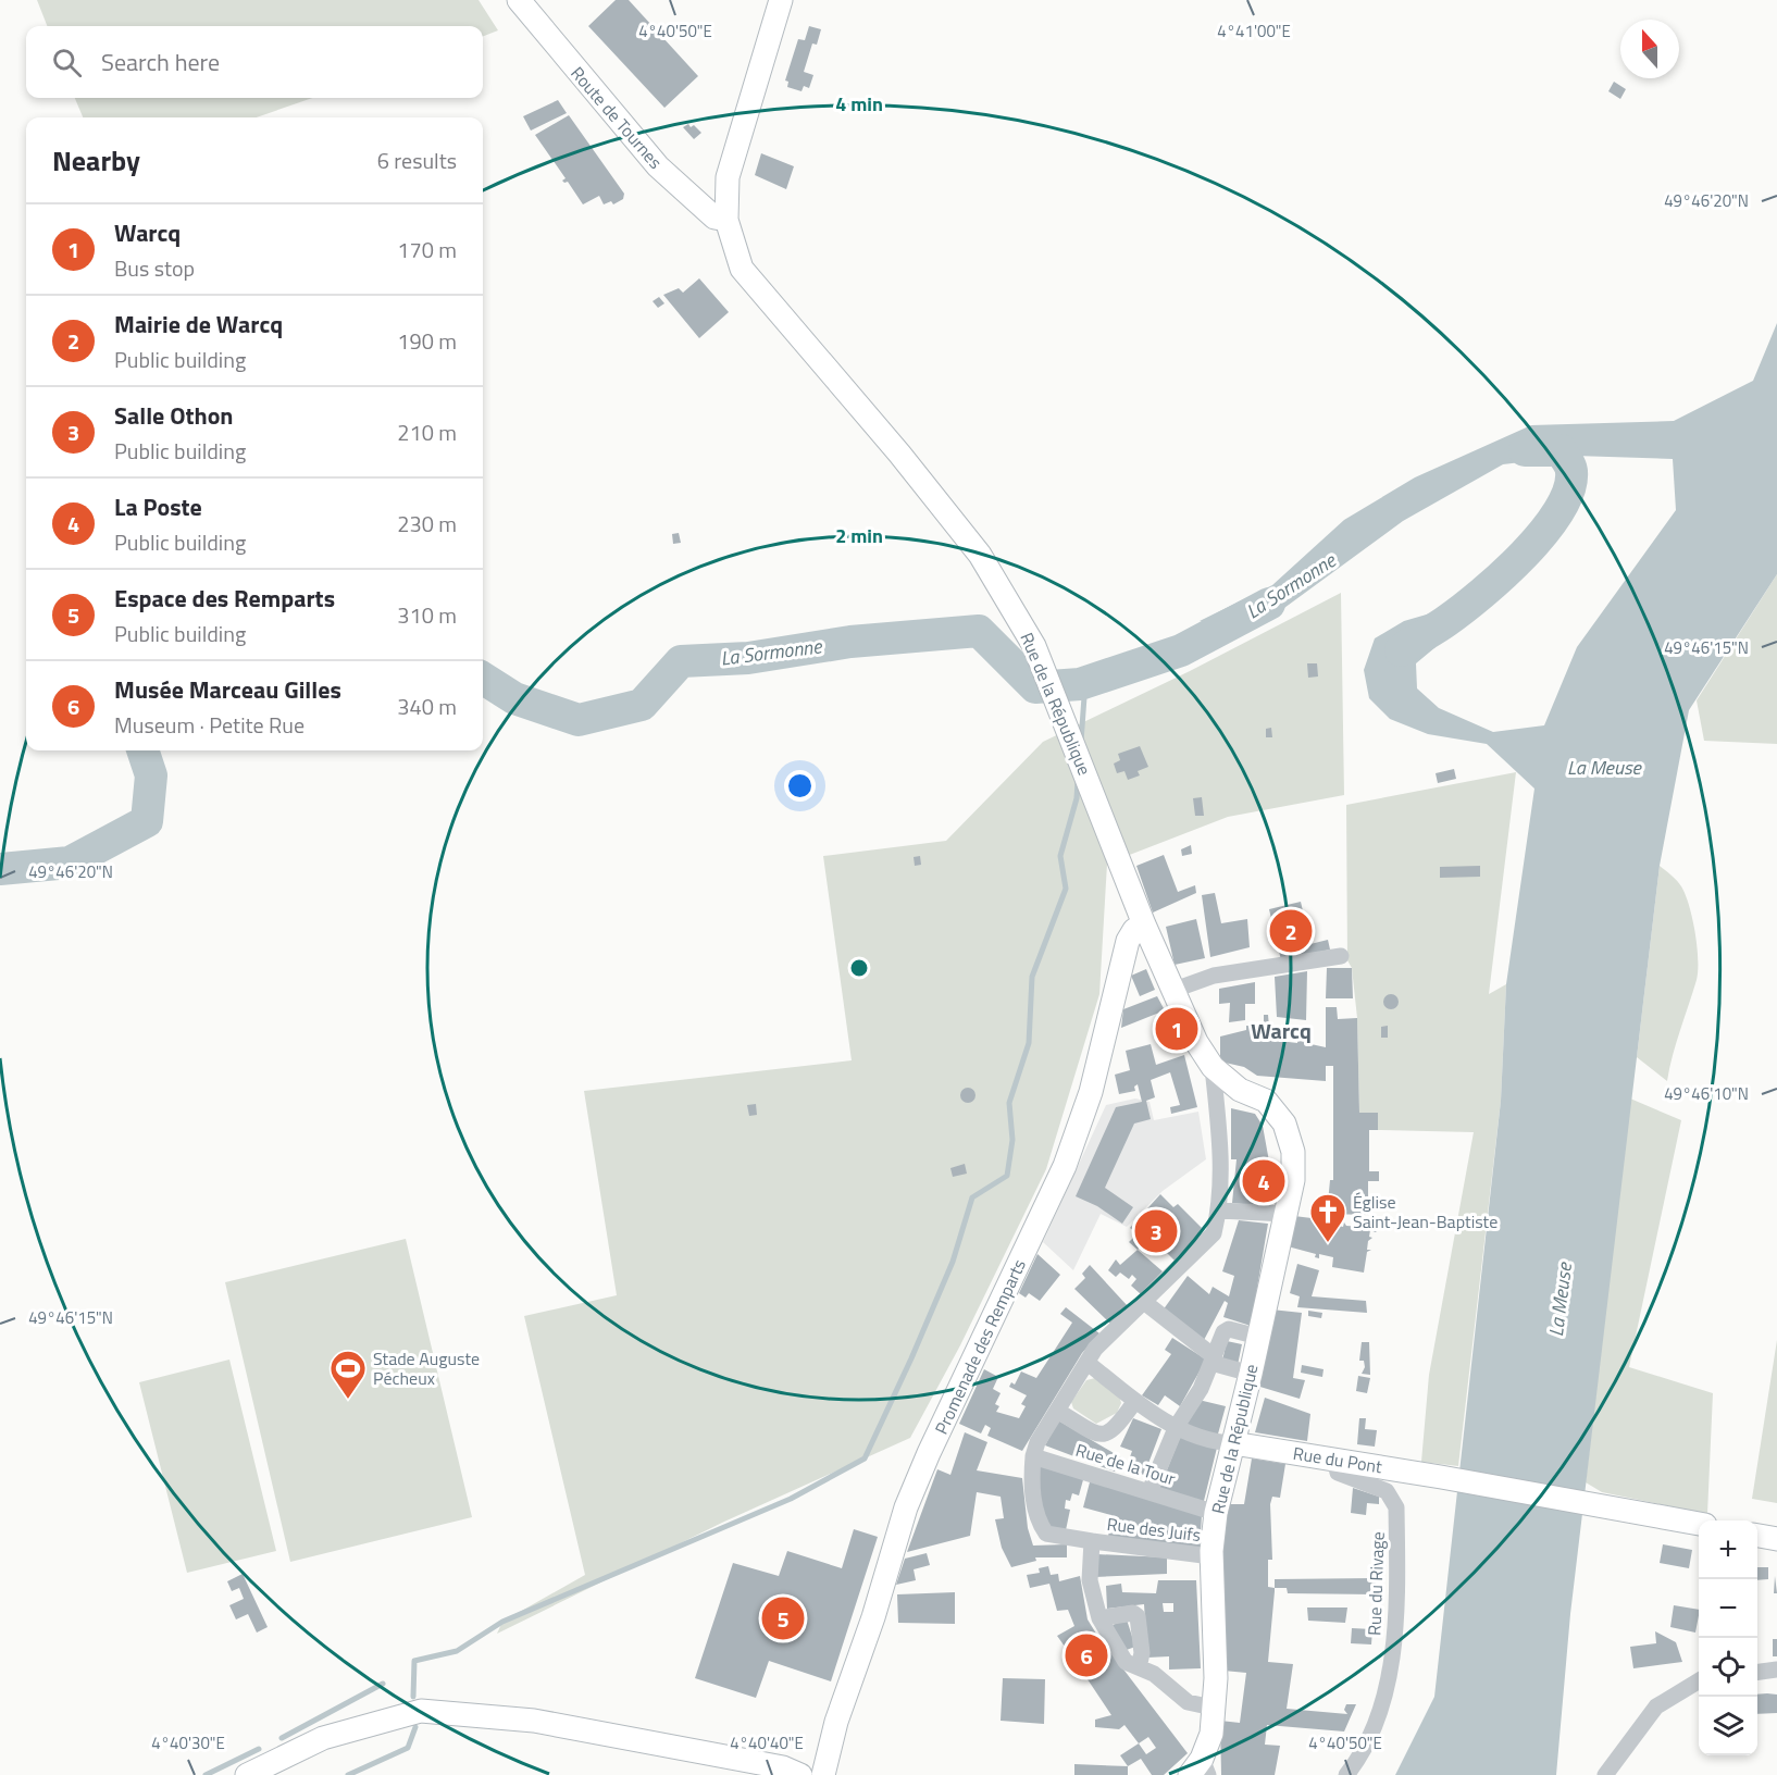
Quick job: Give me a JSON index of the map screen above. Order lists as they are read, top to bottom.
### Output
{
  "streets": {
    "main road": [
      "Route de Tournes",
      "Rue de la République",
      "Promenade des Remparts",
      "Rue du Pont"
    ],
    "street": ["Rue de la Tour", "Rue des Juifs", "Rue du Rivage"]
  },
  "crossings": [
    ["Route de Tournes", "Rue de la République"],
    ["Rue de la République", "Promenade des Remparts"],
    ["Rue de la République", "Rue du Pont"],
    ["Rue de la République", "Rue de la Tour"],
    ["Rue de la République", "Rue des Juifs"],
    ["Rue du Pont", "Rue du Rivage"],
    ["Rue de la Tour", "Rue des Juifs"]
  ],
  "districts": ["Warcq"],
  "water": ["La Sormonne", "La Meuse"],
  "places": {
    "church": ["Église Saint-Jean-Baptiste"],
    "sports": ["Stade Auguste Pécheux"]
  },
  "north": "top",
  "page": {
    "search": "Search here",
    "heading": ["Nearby", "6 results"],
    "list": [
      {
        "mark": "1",
        "name": "Warcq",
        "note": "Bus stop",
        "value": "170 m"
      },
      {
        "mark": "2",
        "name": "Mairie de Warcq",
        "note": "Public building",
        "value": "190 m"
      },
      {
        "mark": "3",
        "name": "Salle Othon",
        "note": "Public building",
        "value": "210 m"
      },
      {
        "mark": "4",
        "name": "La Poste",
        "note": "Public building",
        "value": "230 m"
      },
      {
        "mark": "5",
        "name": "Espace des Remparts",
        "note": "Public building",
        "value": "310 m"
      },
      {
        "mark": "6",
        "name": "Musée Marceau Gilles",
        "note": "Museum · Petite Rue",
        "value": "340 m"
      }
    ],
    "pins": [
      "2",
      "1",
      "4",
      "3",
      "5",
      "6"
    ],
    "map_buttons": ["+", "−"]
  },
  "coordinates": [
    "4°40'50\"E",
    "4°41'00\"E",
    "49°46'20\"N",
    "49°46'15\"N",
    "49°46'10\"N",
    "4°40'30\"E",
    "4°40'40\"E"
  ],
  "rings": ["4 min", "2 min"]
}
